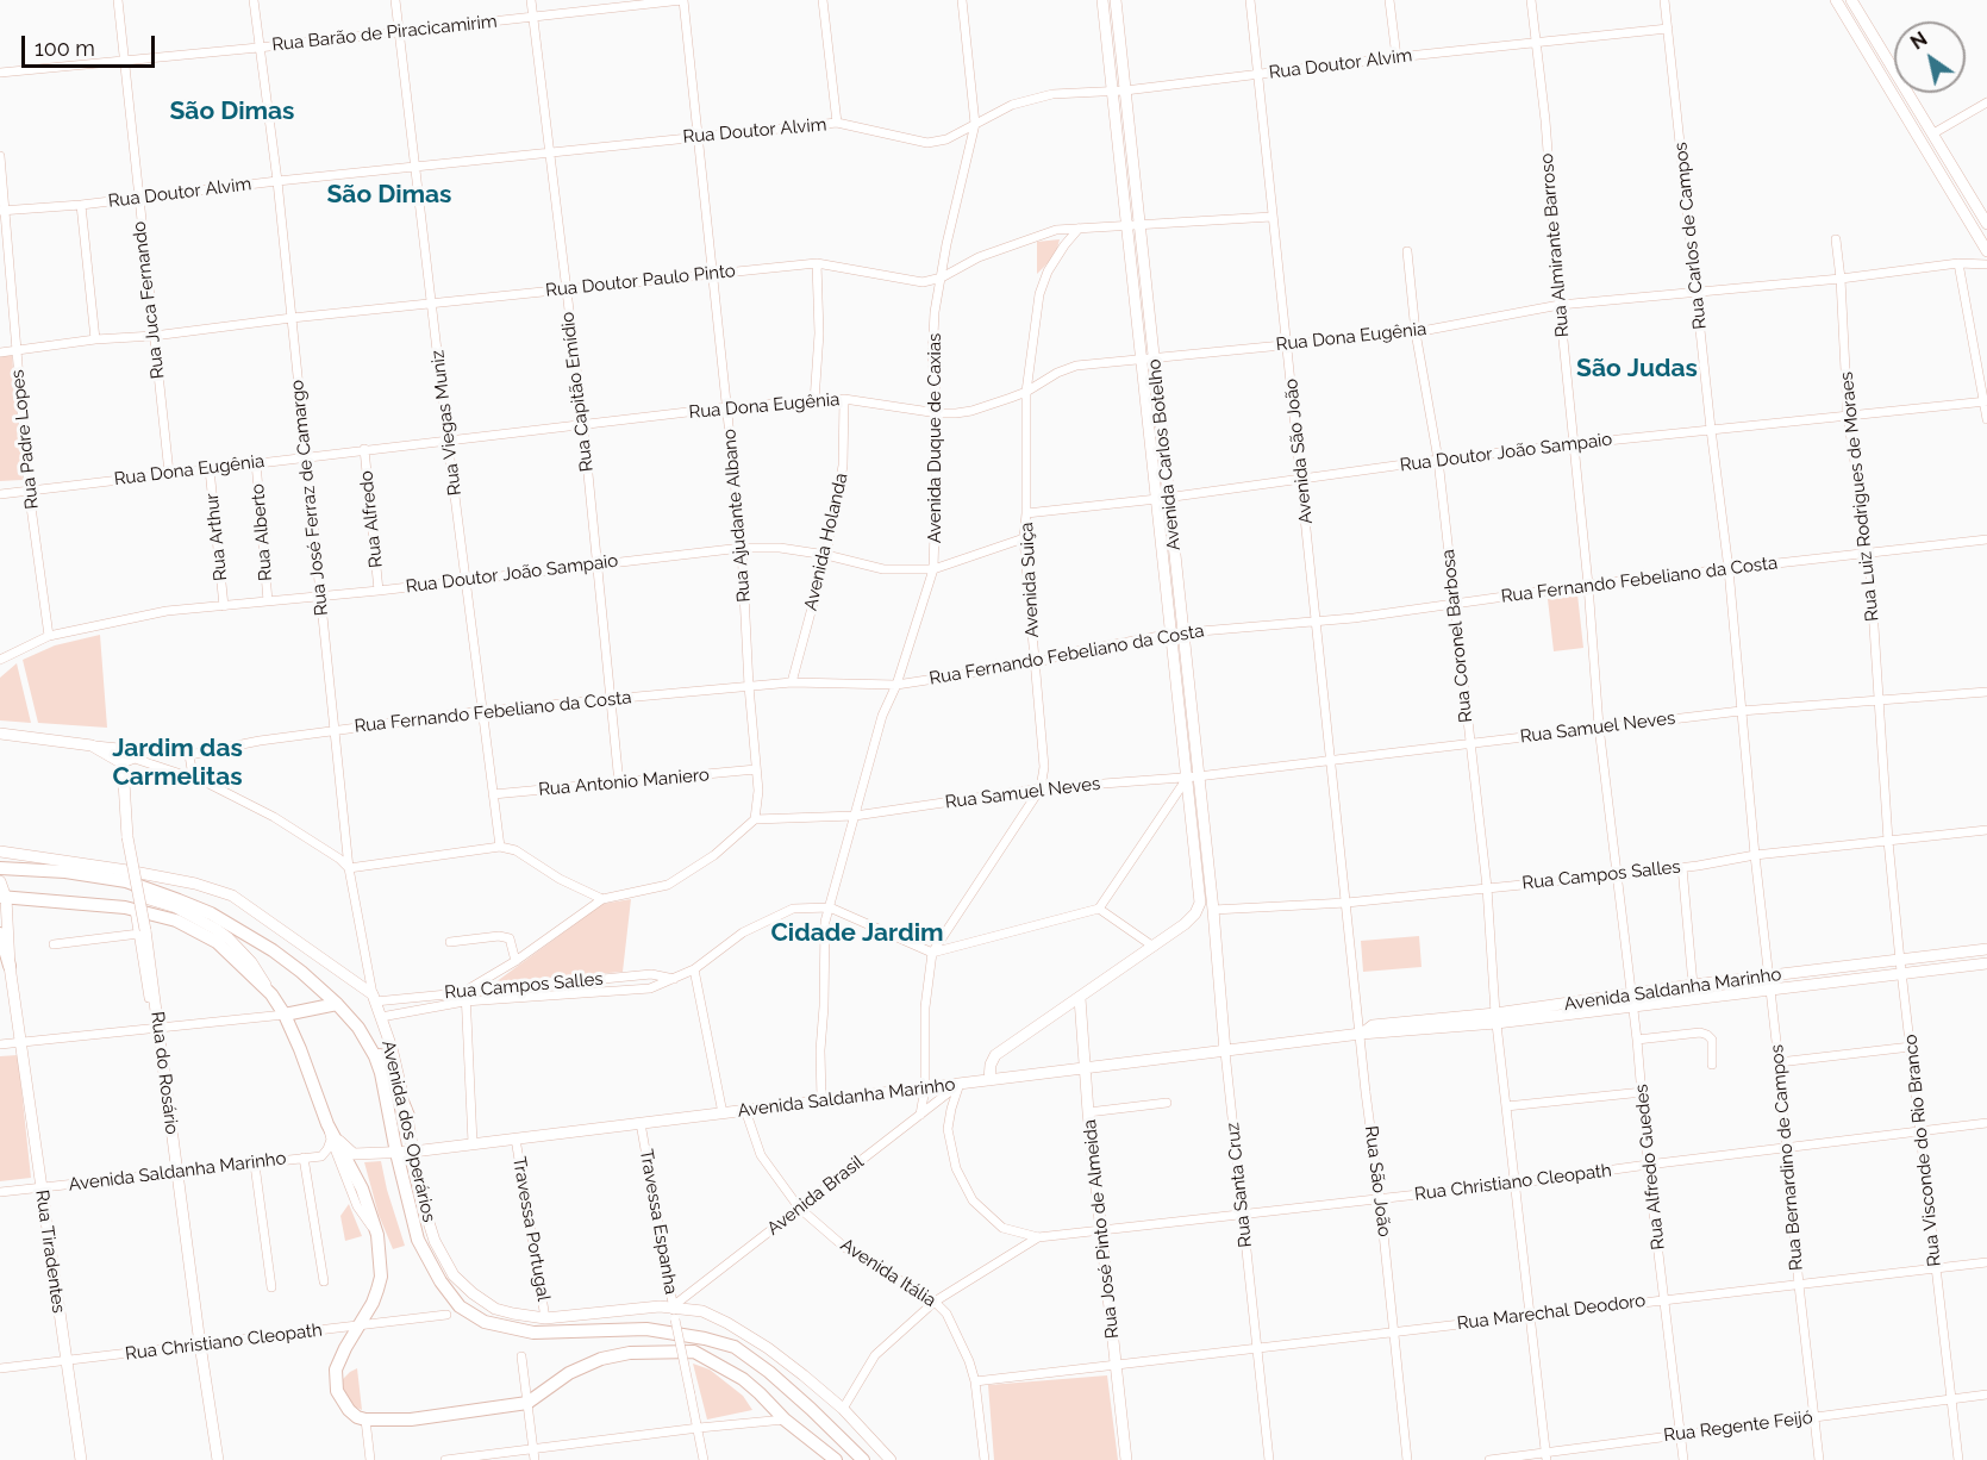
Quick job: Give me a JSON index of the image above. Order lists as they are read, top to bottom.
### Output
{
  "streets": {
    "main road": [
      "Avenida Carlos Botelho",
      "Avenida Saldanha Marinho",
      "Rua do Rosário",
      "Avenida dos Operários",
      "Rua Santa Cruz",
      "Rua José Pinto de Almeida",
      "Rua Tiradentes"
    ],
    "street": [
      "Rua Barão de Piracicamirim",
      "Rua Doutor Alvim",
      "Rua Carlos de Campos",
      "Rua Almirante Barroso",
      "Rua Doutor Paulo Pinto",
      "Rua Juca Fernando",
      "Rua Dona Eugênia",
      "Rua Capitão Emídio",
      "Rua Viegas Muniz",
      "Avenida Duque de Caxias",
      "Rua Padre Lopes",
      "Avenida São João",
      "Rua Doutor João Sampaio",
      "Rua Luiz Rodrigues de Moraes",
      "Rua José Ferraz de Camargo",
      "Rua Ajudante Albano",
      "Rua Alfredo",
      "Rua Alberto",
      "Rua Arthur",
      "Avenida Holanda",
      "Avenida Suiça",
      "Rua Fernando Febeliano da Costa",
      "Rua Coronel Barbosa",
      "Rua Samuel Neves",
      "Rua Antonio Maniero",
      "Rua Campos Salles",
      "Rua Visconde do Rio Branco",
      "Rua Bernardino de Campos",
      "Rua Alfredo Guedes",
      "Rua São João",
      "Rua Christiano Cleopath",
      "Avenida Brasil",
      "Travessa Espanha",
      "Travessa Portugal",
      "Avenida Itália",
      "Rua Marechal Deodoro",
      "Rua Regente Feijó"
    ]
  },
  "crossings": [
    ["Rua Barão de Piracicamirim", "Rua Juca Fernando"],
    ["Rua Barão de Piracicamirim", "Rua Capitão Emídio"],
    ["Rua Barão de Piracicamirim", "Rua Viegas Muniz"],
    ["Rua Barão de Piracicamirim", "Rua José Ferraz de Camargo"],
    ["Rua Barão de Piracicamirim", "Rua Ajudante Albano"],
    ["Rua Doutor Alvim", "Rua Carlos de Campos"],
    ["Rua Doutor Alvim", "Rua Almirante Barroso"],
    ["Rua Doutor Alvim", "Rua Juca Fernando"],
    ["Rua Doutor Alvim", "Rua Capitão Emídio"],
    ["Rua Doutor Alvim", "Rua Viegas Muniz"],
    ["Rua Doutor Alvim", "Avenida Duque de Caxias"],
    ["Rua Doutor Alvim", "Rua Padre Lopes"],
    ["Rua Doutor Alvim", "Avenida São João"],
    ["Rua Doutor Alvim", "Avenida Carlos Botelho"],
    ["Rua Doutor Alvim", "Rua José Ferraz de Camargo"],
    ["Rua Doutor Alvim", "Rua Ajudante Albano"],
    ["Rua Carlos de Campos", "Rua Dona Eugênia"],
    ["Rua Carlos de Campos", "Rua Doutor João Sampaio"],
    ["Rua Carlos de Campos", "Rua Fernando Febeliano da Costa"],
    ["Rua Carlos de Campos", "Rua Samuel Neves"],
    ["Rua Carlos de Campos", "Rua Campos Salles"],
    ["Rua Carlos de Campos", "Rua Bernardino de Campos"],
    ["Rua Almirante Barroso", "Rua Dona Eugênia"],
    ["Rua Almirante Barroso", "Rua Doutor João Sampaio"],
    ["Rua Almirante Barroso", "Rua Fernando Febeliano da Costa"],
    ["Rua Almirante Barroso", "Rua Samuel Neves"],
    ["Rua Almirante Barroso", "Rua Campos Salles"],
    ["Rua Almirante Barroso", "Rua Alfredo Guedes"],
    ["Rua Doutor Paulo Pinto", "Rua Juca Fernando"],
    ["Rua Doutor Paulo Pinto", "Rua Capitão Emídio"],
    ["Rua Doutor Paulo Pinto", "Rua Viegas Muniz"],
    ["Rua Doutor Paulo Pinto", "Avenida Duque de Caxias"],
    ["Rua Doutor Paulo Pinto", "Rua Padre Lopes"],
    ["Rua Doutor Paulo Pinto", "Avenida São João"],
    ["Rua Doutor Paulo Pinto", "Avenida Carlos Botelho"],
    ["Rua Doutor Paulo Pinto", "Rua José Ferraz de Camargo"],
    ["Rua Doutor Paulo Pinto", "Rua Ajudante Albano"],
    ["Rua Doutor Paulo Pinto", "Avenida Suiça"],
    ["Rua Juca Fernando", "Rua Dona Eugênia"],
    ["Rua Dona Eugênia", "Rua Capitão Emídio"],
    ["Rua Dona Eugênia", "Rua Viegas Muniz"],
    ["Rua Dona Eugênia", "Avenida Duque de Caxias"],
    ["Rua Dona Eugênia", "Rua Padre Lopes"],
    ["Rua Dona Eugênia", "Avenida São João"],
    ["Rua Dona Eugênia", "Avenida Carlos Botelho"],
    ["Rua Dona Eugênia", "Rua Luiz Rodrigues de Moraes"],
    ["Rua Dona Eugênia", "Rua José Ferraz de Camargo"],
    ["Rua Dona Eugênia", "Rua Ajudante Albano"],
    ["Rua Dona Eugênia", "Rua Alfredo"],
    ["Rua Dona Eugênia", "Rua Alberto"],
    ["Rua Dona Eugênia", "Rua Arthur"],
    ["Rua Dona Eugênia", "Avenida Holanda"],
    ["Rua Dona Eugênia", "Avenida Suiça"],
    ["Rua Dona Eugênia", "Rua Coronel Barbosa"],
    ["Rua Capitão Emídio", "Rua Doutor João Sampaio"],
    ["Rua Capitão Emídio", "Rua Fernando Febeliano da Costa"],
    ["Rua Capitão Emídio", "Rua Antonio Maniero"],
    ["Rua Viegas Muniz", "Rua Doutor João Sampaio"],
    ["Rua Viegas Muniz", "Rua Fernando Febeliano da Costa"],
    ["Rua Viegas Muniz", "Rua Antonio Maniero"],
    ["Avenida Duque de Caxias", "Rua Doutor João Sampaio"],
    ["Avenida Duque de Caxias", "Rua Fernando Febeliano da Costa"],
    ["Avenida Duque de Caxias", "Rua Samuel Neves"],
    ["Avenida Duque de Caxias", "Rua Campos Salles"],
    ["Avenida Duque de Caxias", "Avenida Saldanha Marinho"],
    ["Rua Padre Lopes", "Rua Doutor João Sampaio"],
    ["Avenida São João", "Rua Doutor João Sampaio"],
    ["Avenida São João", "Rua Fernando Febeliano da Costa"],
    ["Avenida São João", "Rua Samuel Neves"],
    ["Avenida São João", "Rua Campos Salles"],
    ["Avenida São João", "Rua São João"],
    ["Rua Doutor João Sampaio", "Avenida Carlos Botelho"],
    ["Rua Doutor João Sampaio", "Rua Luiz Rodrigues de Moraes"],
    ["Rua Doutor João Sampaio", "Rua José Ferraz de Camargo"],
    ["Rua Doutor João Sampaio", "Rua Ajudante Albano"],
    ["Rua Doutor João Sampaio", "Rua Alfredo"],
    ["Rua Doutor João Sampaio", "Rua Alberto"],
    ["Rua Doutor João Sampaio", "Rua Arthur"],
    ["Rua Doutor João Sampaio", "Avenida Holanda"],
    ["Rua Doutor João Sampaio", "Avenida Suiça"],
    ["Rua Doutor João Sampaio", "Rua Coronel Barbosa"],
    ["Avenida Carlos Botelho", "Rua Fernando Febeliano da Costa"],
    ["Avenida Carlos Botelho", "Rua Samuel Neves"],
    ["Avenida Carlos Botelho", "Rua Campos Salles"],
    ["Avenida Carlos Botelho", "Rua Santa Cruz"],
    ["Rua Luiz Rodrigues de Moraes", "Rua Fernando Febeliano da Costa"],
    ["Rua Luiz Rodrigues de Moraes", "Rua Samuel Neves"],
    ["Rua Luiz Rodrigues de Moraes", "Rua Campos Salles"],
    ["Rua Luiz Rodrigues de Moraes", "Rua Visconde do Rio Branco"],
    ["Rua José Ferraz de Camargo", "Rua Fernando Febeliano da Costa"],
    ["Rua José Ferraz de Camargo", "Rua Campos Salles"],
    ["Rua José Ferraz de Camargo", "Avenida dos Operários"],
    ["Rua Ajudante Albano", "Rua Fernando Febeliano da Costa"],
    ["Rua Ajudante Albano", "Rua Samuel Neves"],
    ["Rua Ajudante Albano", "Rua Antonio Maniero"],
    ["Avenida Holanda", "Rua Fernando Febeliano da Costa"],
    ["Avenida Suiça", "Rua Fernando Febeliano da Costa"],
    ["Avenida Suiça", "Rua Samuel Neves"],
    ["Avenida Suiça", "Rua Campos Salles"],
    ["Rua Fernando Febeliano da Costa", "Rua Coronel Barbosa"],
    ["Rua Coronel Barbosa", "Rua Samuel Neves"],
    ["Rua Coronel Barbosa", "Rua Campos Salles"],
    ["Rua Coronel Barbosa", "Avenida Saldanha Marinho"],
    ["Rua Coronel Barbosa", "Rua Christiano Cleopath"],
    ["Rua Coronel Barbosa", "Rua Marechal Deodoro"],
    ["Rua Coronel Barbosa", "Rua Regente Feijó"],
    ["Rua Campos Salles", "Avenida dos Operários"],
    ["Rua Campos Salles", "Rua Visconde do Rio Branco"],
    ["Rua Campos Salles", "Rua Bernardino de Campos"],
    ["Rua Campos Salles", "Rua Alfredo Guedes"],
    ["Rua Campos Salles", "Rua São João"],
    ["Rua Campos Salles", "Rua Santa Cruz"],
    ["Avenida Saldanha Marinho", "Rua do Rosário"],
    ["Avenida Saldanha Marinho", "Avenida dos Operários"],
    ["Avenida Saldanha Marinho", "Rua Visconde do Rio Branco"],
    ["Avenida Saldanha Marinho", "Rua Bernardino de Campos"],
    ["Avenida Saldanha Marinho", "Rua Alfredo Guedes"],
    ["Avenida Saldanha Marinho", "Rua São João"],
    ["Avenida Saldanha Marinho", "Rua Santa Cruz"],
    ["Avenida Saldanha Marinho", "Avenida Brasil"],
    ["Avenida Saldanha Marinho", "Travessa Espanha"],
    ["Avenida Saldanha Marinho", "Travessa Portugal"],
    ["Avenida Saldanha Marinho", "Rua José Pinto de Almeida"],
    ["Avenida Saldanha Marinho", "Rua Tiradentes"],
    ["Avenida Saldanha Marinho", "Avenida Itália"],
    ["Rua do Rosário", "Rua Christiano Cleopath"],
    ["Avenida dos Operários", "Avenida Brasil"],
    ["Avenida dos Operários", "Travessa Espanha"],
    ["Avenida dos Operários", "Travessa Portugal"],
    ["Rua Visconde do Rio Branco", "Rua Christiano Cleopath"],
    ["Rua Visconde do Rio Branco", "Rua Marechal Deodoro"],
    ["Rua Visconde do Rio Branco", "Rua Regente Feijó"],
    ["Rua Bernardino de Campos", "Rua Christiano Cleopath"],
    ["Rua Bernardino de Campos", "Rua Marechal Deodoro"],
    ["Rua Bernardino de Campos", "Rua Regente Feijó"],
    ["Rua Alfredo Guedes", "Rua Christiano Cleopath"],
    ["Rua Alfredo Guedes", "Rua Marechal Deodoro"],
    ["Rua Alfredo Guedes", "Rua Regente Feijó"],
    ["Rua São João", "Rua Christiano Cleopath"],
    ["Rua São João", "Rua Marechal Deodoro"],
    ["Rua Christiano Cleopath", "Rua Santa Cruz"],
    ["Rua Christiano Cleopath", "Rua José Pinto de Almeida"],
    ["Rua Christiano Cleopath", "Rua Tiradentes"],
    ["Rua Santa Cruz", "Rua Marechal Deodoro"],
    ["Avenida Brasil", "Travessa Espanha"],
    ["Avenida Brasil", "Avenida Itália"],
    ["Rua José Pinto de Almeida", "Rua Marechal Deodoro"],
    ["Avenida Itália", "Rua Marechal Deodoro"]
  ],
  "districts": [
    "São Dimas",
    "São Dimas",
    "São Judas",
    "Jardim das Carmelitas",
    "Cidade Jardim"
  ],
  "scale_bar": "100 m",
  "north": "top left"
}
